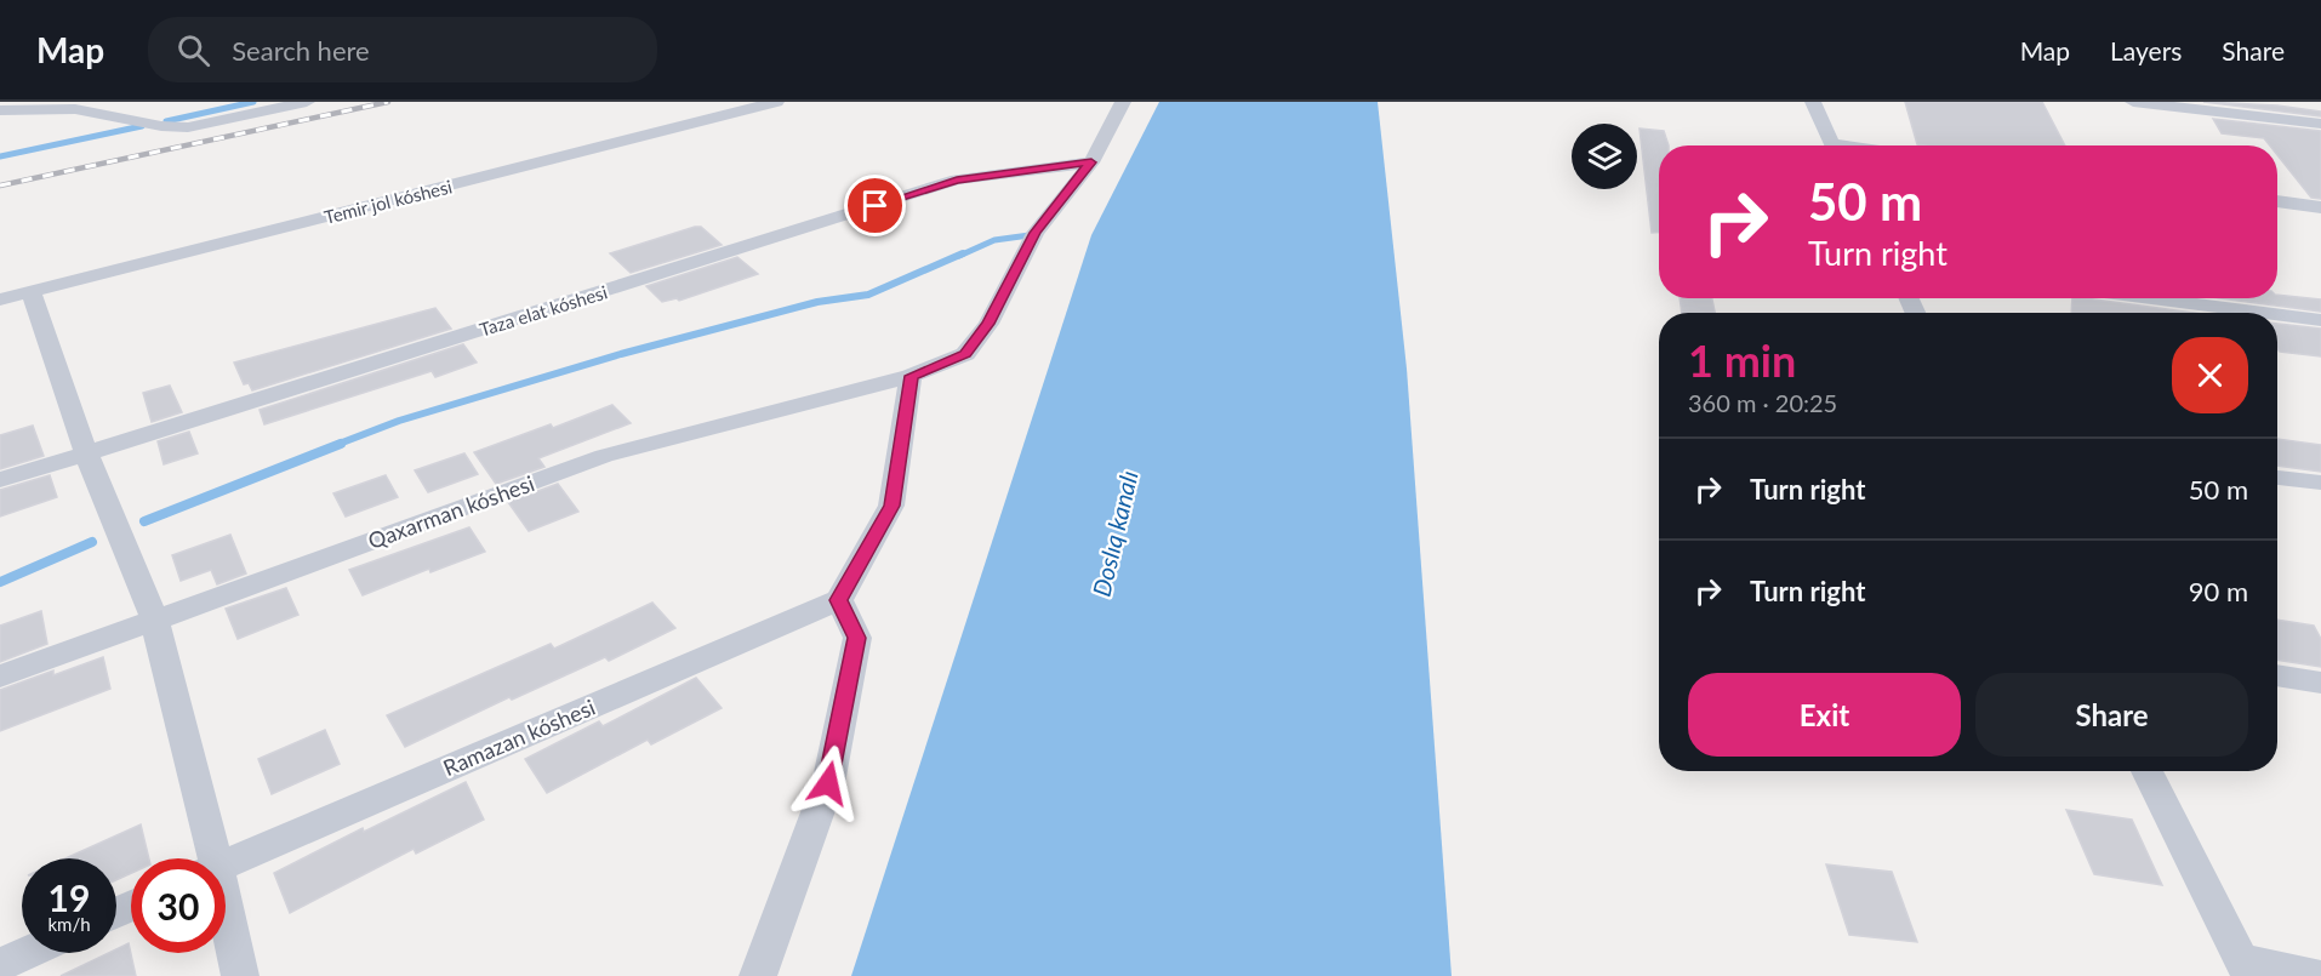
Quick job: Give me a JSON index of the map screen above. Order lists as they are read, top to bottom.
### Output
{
  "streets": {
    "street": [
      "Temir jol kóshesi",
      "Taza elat kóshesi",
      "Qaxarman kóshesi",
      "Ramazan kóshesi"
    ]
  },
  "crossings": [
    ["Taza elat kóshesi", "Qaxarman kóshesi"]
  ],
  "water": ["Doslıq kanalı"],
  "page": {
    "header": "Map",
    "search": "Search here",
    "nav": ["Map", "Layers", "Share"],
    "turn": ["50 m", "Turn right"],
    "heading": ["1 min", "360 m · 20:25"],
    "list": [
      {
        "name": "Turn right",
        "value": "50 m"
      },
      {
        "name": "Turn right",
        "value": "90 m"
      }
    ],
    "buttons": ["Exit", "Share"],
    "speed": "19 km/h",
    "limit": "30"
  }
}
